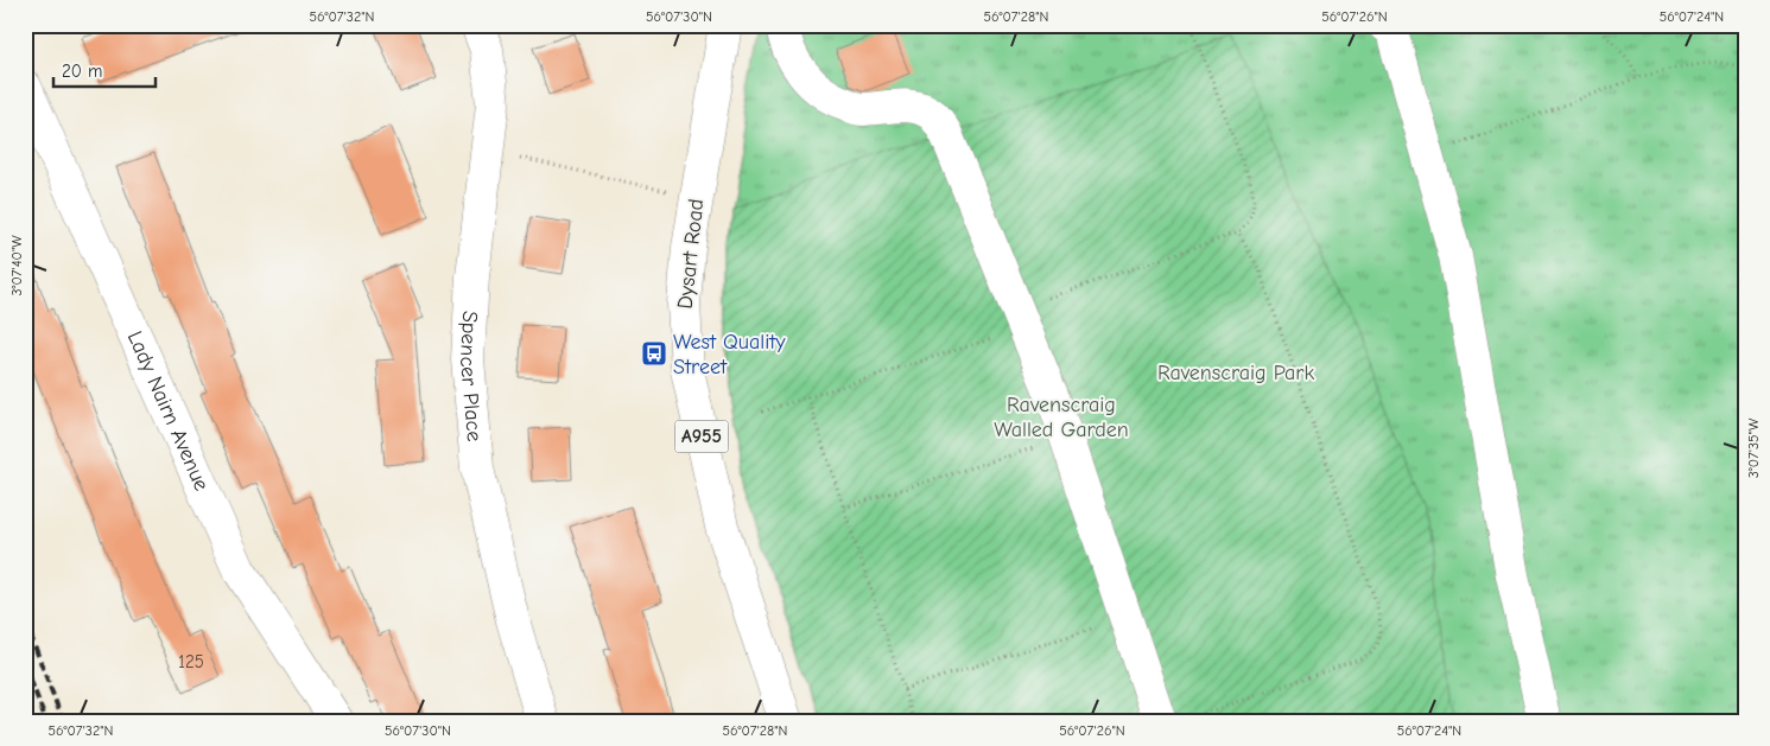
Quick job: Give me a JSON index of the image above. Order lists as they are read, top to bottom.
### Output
{
  "streets": {
    "street": [
      "Dysart Road",
      "Spencer Place",
      "Lady Nairn Avenue",
      "A955"
    ]
  },
  "parks": ["Ravenscraig Park", "Ravenscraig Walled Garden"],
  "places": {
    "bus stop": ["West Quality Street"]
  },
  "house_numbers": ["125"],
  "scale_bar": "20 m",
  "coordinates": [
    "56°07'32\"N",
    "56°07'30\"N",
    "56°07'28\"N",
    "56°07'26\"N",
    "56°07'24\"N",
    "3°07'40\"W",
    "3°07'35\"W"
  ]
}
